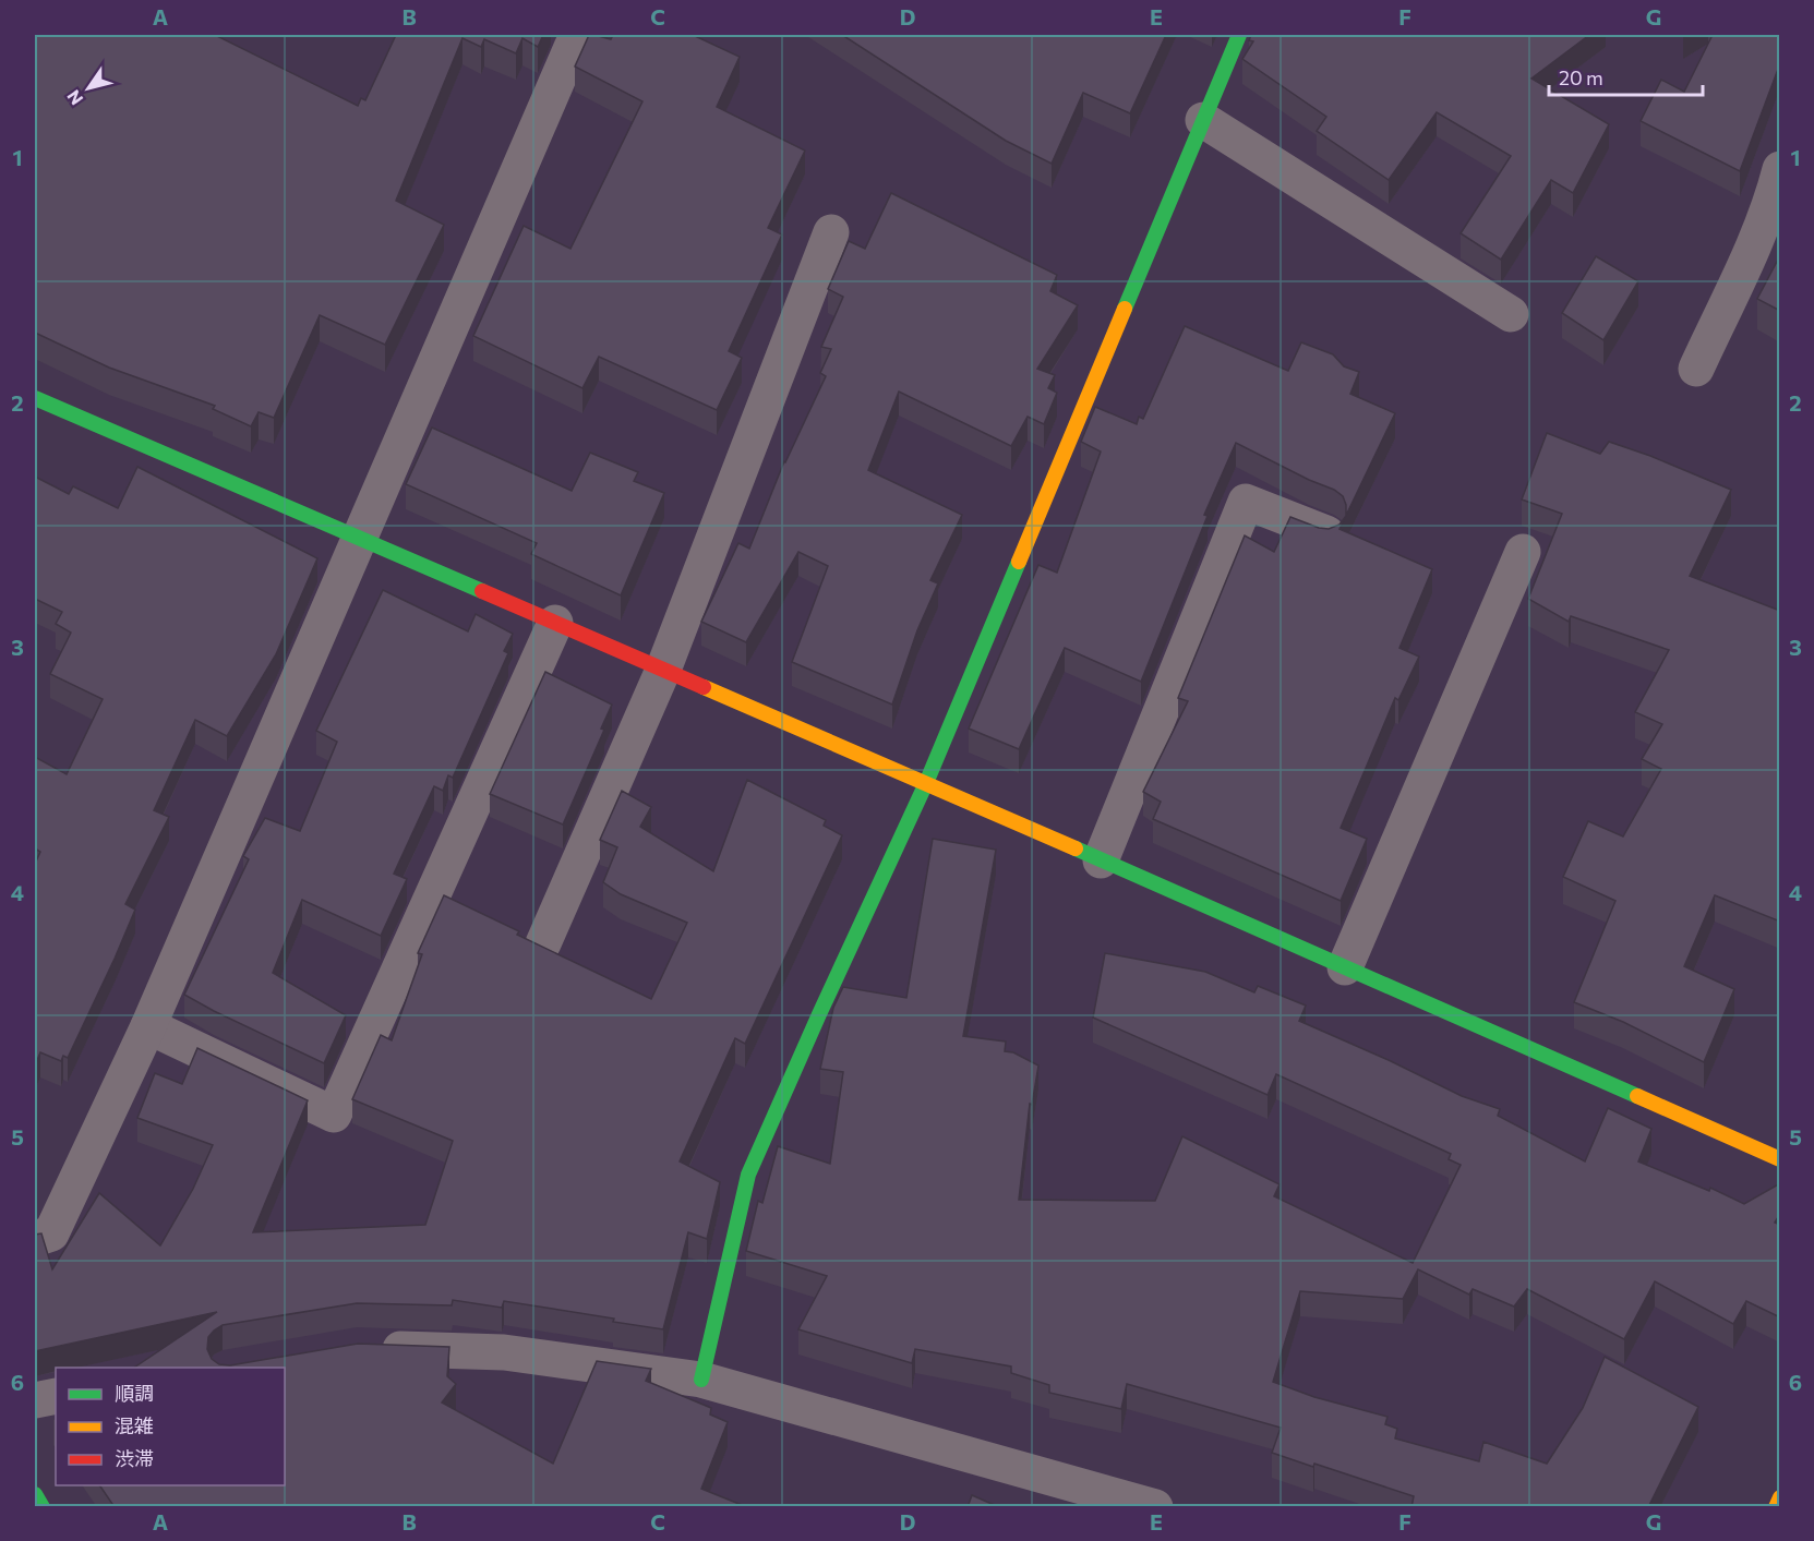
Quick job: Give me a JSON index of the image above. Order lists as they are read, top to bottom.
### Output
{
  "legend": ["順調", "混雑", "渋滞"],
  "scale_bar": "20 m",
  "north": "bottom left",
  "grid": {
    "columns": [
      "A",
      "B",
      "C",
      "D",
      "E",
      "F",
      "G"
    ],
    "rows": [
      "1",
      "2",
      "3",
      "4",
      "5",
      "6"
    ]
  }
}
